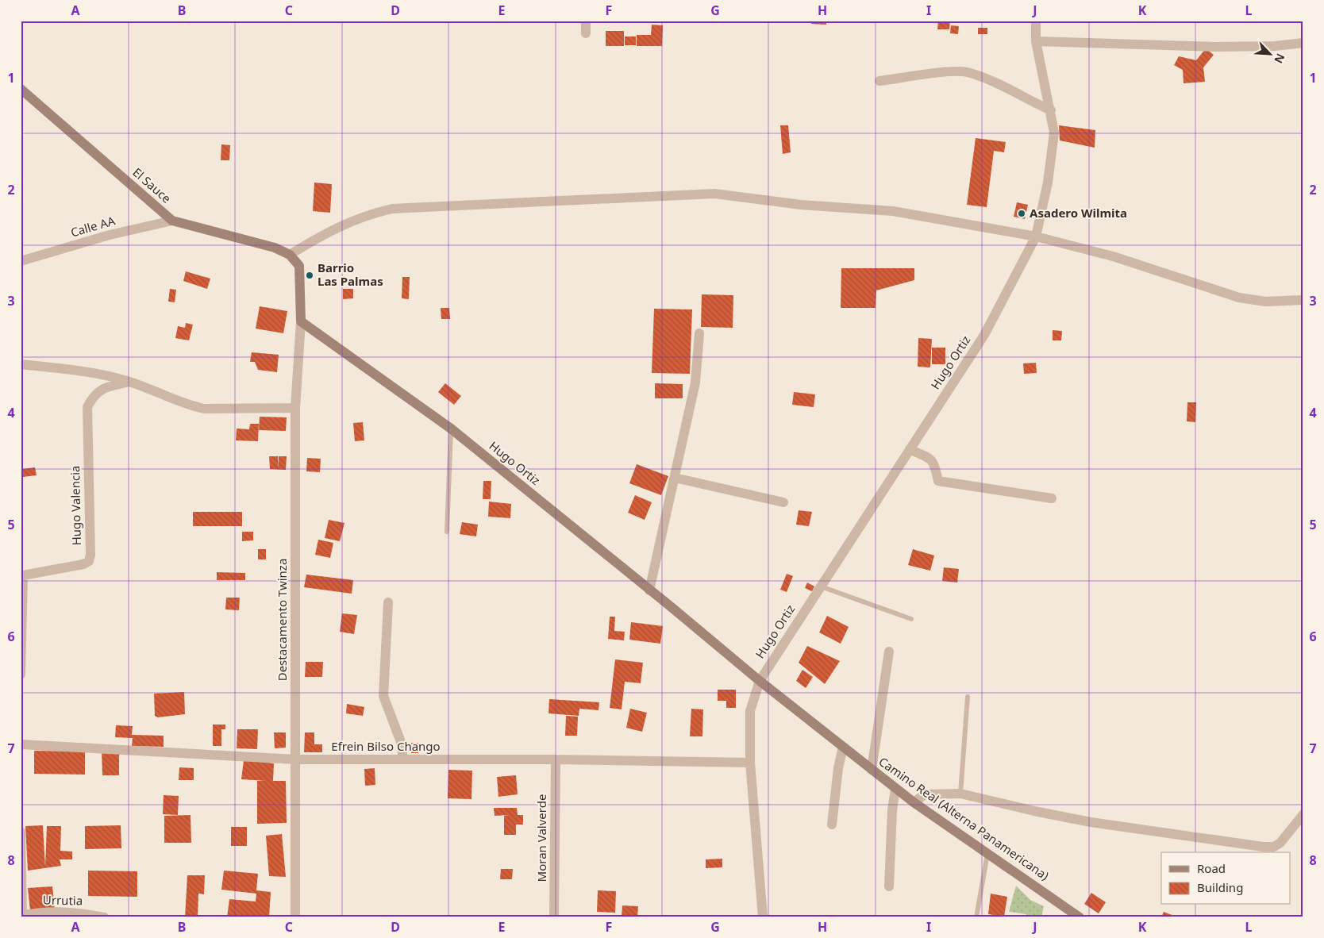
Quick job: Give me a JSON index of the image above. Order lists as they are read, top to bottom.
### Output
{
  "streets": {
    "street": [
      "El Sauce",
      "Calle AA",
      "Hugo Ortiz",
      "Hugo Valencia",
      "Destacamento Twinza",
      "Efrein Bilso Chango",
      "Camino Real (Alterna Panamericana)",
      "Moran Valverde",
      "Urrutia"
    ]
  },
  "crossings": [
    ["El Sauce", "Calle AA"],
    ["Hugo Ortiz", "Destacamento Twinza"],
    ["Hugo Ortiz", "Efrein Bilso Chango"],
    ["Hugo Ortiz", "Camino Real (Alterna Panamericana)"],
    ["Destacamento Twinza", "Efrein Bilso Chango"],
    ["Efrein Bilso Chango", "Moran Valverde"]
  ],
  "places": ["Asadero Wilmita", "Barrio Las Palmas"],
  "legend": ["Road", "Building"],
  "north": "bottom right",
  "grid": {
    "columns": [
      "A",
      "B",
      "C",
      "D",
      "E",
      "F",
      "G",
      "H",
      "I",
      "J",
      "K",
      "L"
    ],
    "rows": [
      "1",
      "2",
      "3",
      "4",
      "5",
      "6",
      "7",
      "8"
    ]
  }
}
